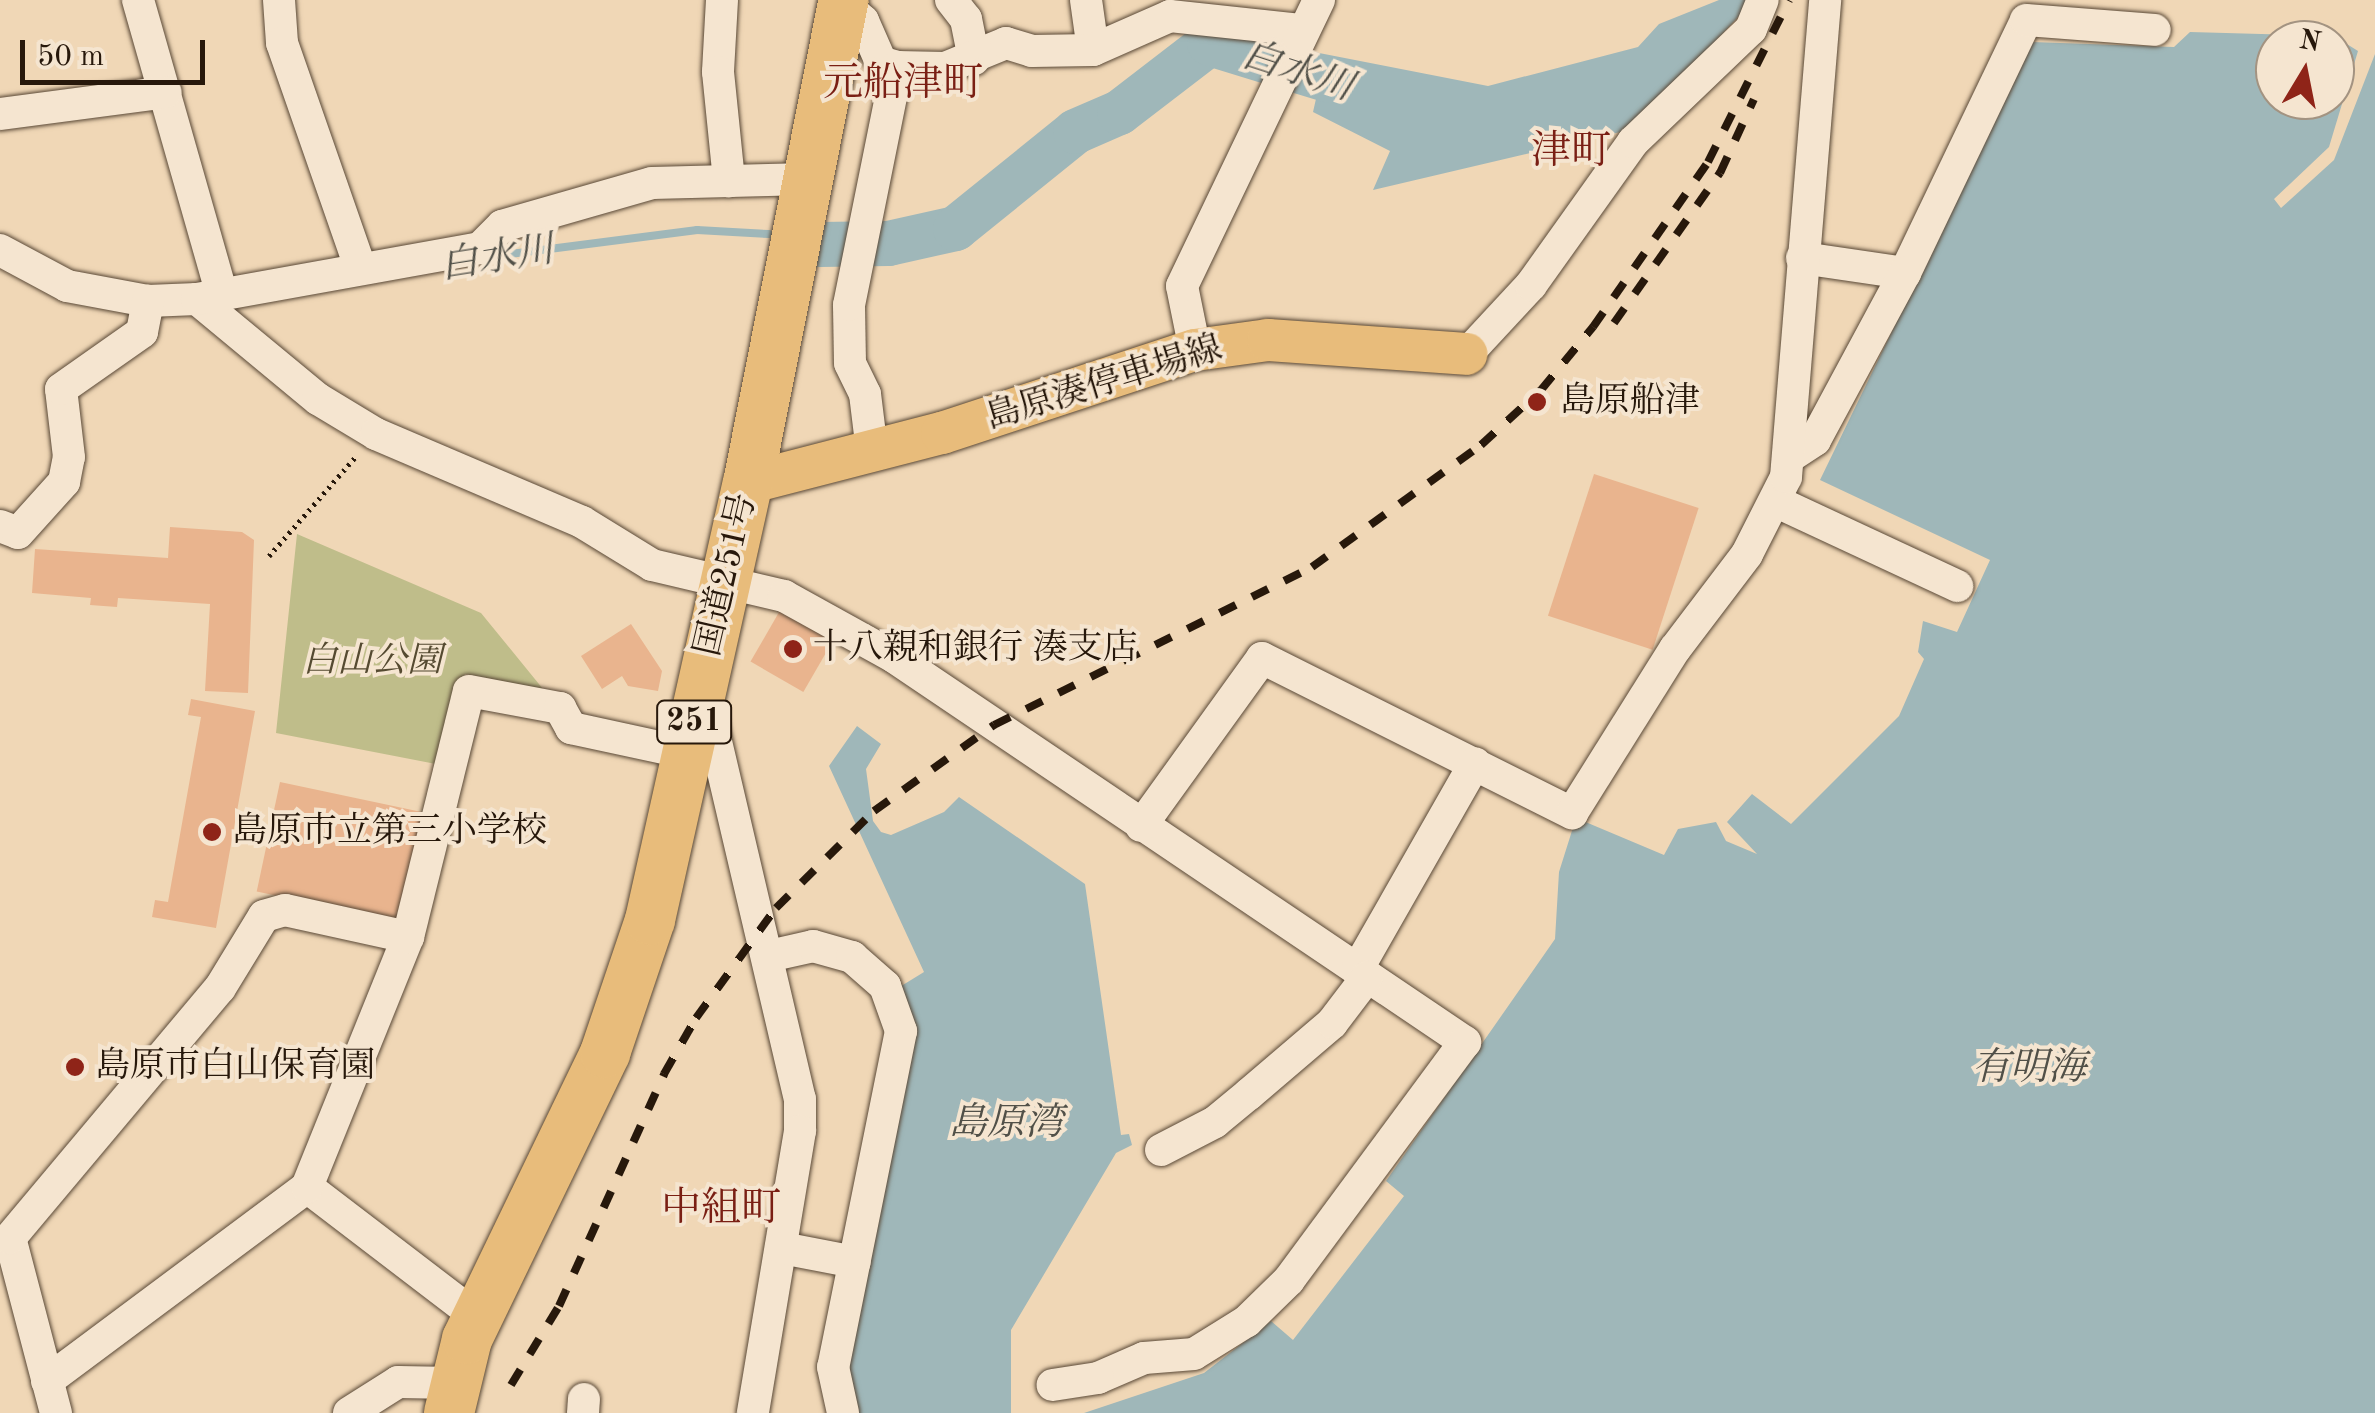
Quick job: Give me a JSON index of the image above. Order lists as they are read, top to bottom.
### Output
{
  "streets": {
    "highway": ["国道251号", "251"],
    "main road": ["島原湊停車場線"]
  },
  "crossings": [
    ["島原湊停車場線", "国道251号"]
  ],
  "districts": ["元船津町", "津町", "中組町"],
  "water": ["白水川", "有明海", "島原湾"],
  "parks": ["白山公園"],
  "places": [
    "島原船津",
    "十八親和銀行 湊支店",
    "島原市立第三小学校",
    "島原市白山保育園"
  ],
  "scale_bar": "50 m",
  "north": "top"
}
